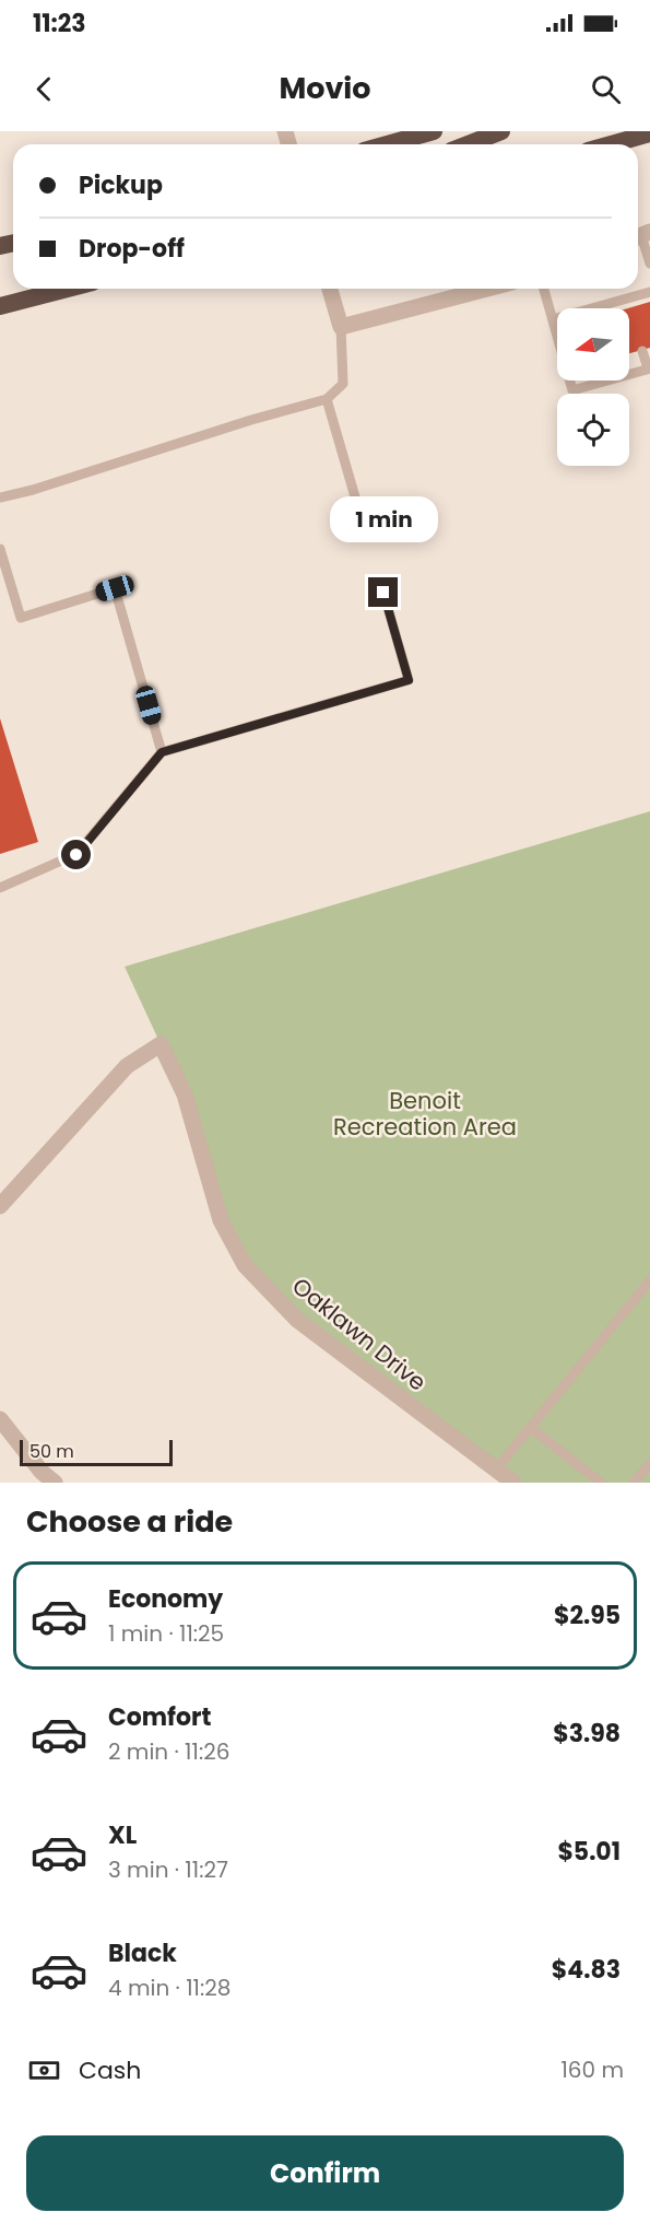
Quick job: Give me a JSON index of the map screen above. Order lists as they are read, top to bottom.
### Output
{
  "streets": {
    "street": ["Oaklawn Drive"]
  },
  "parks": ["Benoit Recreation Area"],
  "scale_bar": "50 m",
  "north": "left",
  "page": {
    "status": "11:23",
    "header": "Movio",
    "banner": ["Pickup", "Drop-off"],
    "bubble": "1 min",
    "scale": "50 m",
    "heading": "Choose a ride",
    "list": [
      {
        "name": "Economy",
        "note": "1 min · 11:25",
        "value": "$2.95"
      },
      {
        "name": "Comfort",
        "note": "2 min · 11:26",
        "value": "$3.98"
      },
      {
        "name": "XL",
        "note": "3 min · 11:27",
        "value": "$5.01"
      },
      {
        "name": "Black",
        "note": "4 min · 11:28",
        "value": "$4.83"
      }
    ],
    "pay": ["Cash", "160 m"],
    "buttons": "Confirm"
  }
}
